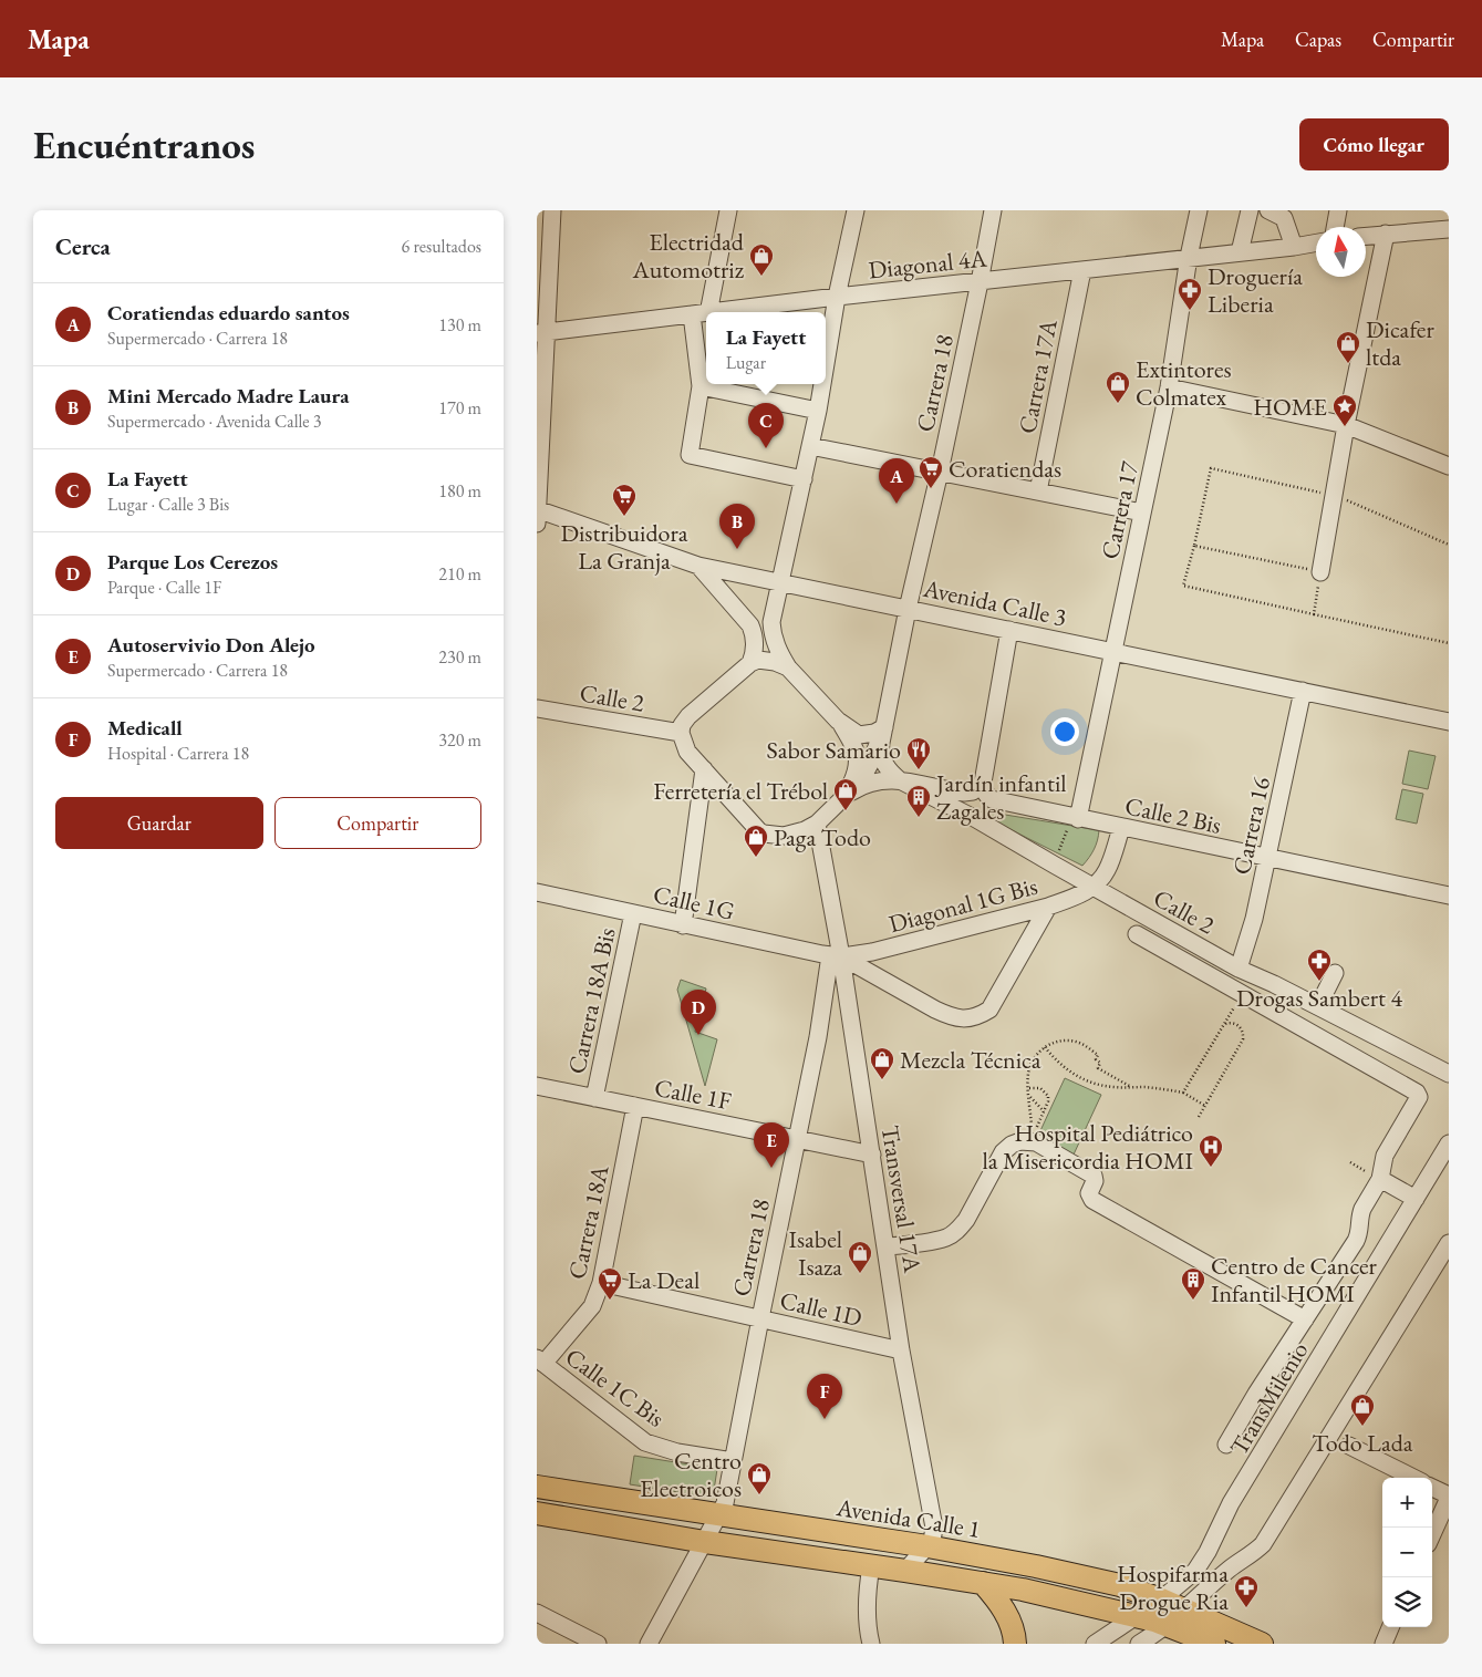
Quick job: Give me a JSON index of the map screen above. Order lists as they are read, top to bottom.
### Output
{
  "streets": {
    "main road": ["Avenida Calle 1"],
    "street": [
      "Diagonal 4A",
      "Carrera 17A",
      "Carrera 18",
      "Carrera 17",
      "Avenida Calle 3",
      "Calle 2",
      "Calle 2 Bis",
      "Carrera 16",
      "Calle 1G",
      "Diagonal 1G Bis",
      "Carrera 18A Bis",
      "Calle 1F",
      "Transversal 17A",
      "Carrera 18A",
      "Calle 1D",
      "Calle 1C Bis",
      "TransMilenio"
    ]
  },
  "crossings": [
    ["Diagonal 4A", "Carrera 17A"],
    ["Diagonal 4A", "Carrera 18"],
    ["Diagonal 4A", "Carrera 17"],
    ["Carrera 18", "Avenida Calle 3"],
    ["Carrera 18", "Calle 2"],
    ["Carrera 18", "Calle 1G"],
    ["Carrera 18", "Diagonal 1G Bis"],
    ["Carrera 18", "Calle 1F"],
    ["Carrera 18", "Transversal 17A"],
    ["Carrera 18", "Calle 1D"],
    ["Carrera 18", "Calle 1C Bis"],
    ["Carrera 18", "Avenida Calle 1"],
    ["Carrera 17", "Avenida Calle 3"],
    ["Carrera 17", "Calle 2 Bis"],
    ["Avenida Calle 3", "Carrera 16"],
    ["Calle 2", "Carrera 16"],
    ["Calle 2", "Diagonal 1G Bis"],
    ["Calle 2", "Transversal 17A"],
    ["Calle 2 Bis", "Carrera 16"],
    ["Calle 1G", "Diagonal 1G Bis"],
    ["Calle 1G", "Carrera 18A Bis"],
    ["Calle 1G", "Transversal 17A"],
    ["Diagonal 1G Bis", "Transversal 17A"],
    ["Carrera 18A Bis", "Calle 1F"],
    ["Calle 1F", "Transversal 17A"],
    ["Calle 1F", "Carrera 18A"],
    ["Transversal 17A", "Calle 1D"],
    ["Transversal 17A", "Avenida Calle 1"],
    ["Carrera 18A", "Calle 1D"],
    ["Carrera 18A", "Calle 1C Bis"],
    ["TransMilenio", "Avenida Calle 1"]
  ],
  "places": {
    "shop": [
      "Electridad Automotriz",
      "Dicafer ltda",
      "Extintores Colmatex",
      "Ferretería el Trébol",
      "Paga Todo",
      "Mezcla Técnica",
      "Isabel Isaza",
      "Todo Lada",
      "Centro Electroicos"
    ],
    "pharmacy": ["Droguería Liberia", "Drogas Sambert 4", "Hospifarma Drogue Ria"],
    "place": ["HOME"],
    "supermarket": ["Coratiendas", "Distribuidora La Granja", "La Deal"],
    "restaurant": ["Sabor Samario"],
    "building": ["Jardín infantil Zagales", "Centro de Cancer Infantil HOMI"],
    "hospital": ["Hospital Pediátrico la Misericordia HOMI"]
  },
  "north": "top",
  "page": {
    "header": "Mapa",
    "nav": ["Mapa", "Capas", "Compartir"],
    "buttons": [
      "Cómo llegar",
      ["Guardar", "Compartir"]
    ],
    "title": "Encuéntranos",
    "heading": ["Cerca", "6 resultados"],
    "list": [
      {
        "mark": "A",
        "name": "Coratiendas eduardo santos",
        "note": "Supermercado · Carrera 18",
        "value": "130 m"
      },
      {
        "mark": "B",
        "name": "Mini Mercado Madre Laura",
        "note": "Supermercado · Avenida Calle 3",
        "value": "170 m"
      },
      {
        "mark": "C",
        "name": "La Fayett",
        "note": "Lugar · Calle 3 Bis",
        "value": "180 m"
      },
      {
        "mark": "D",
        "name": "Parque Los Cerezos",
        "note": "Parque · Calle 1F",
        "value": "210 m"
      },
      {
        "mark": "E",
        "name": "Autoservivio Don Alejo",
        "note": "Supermercado · Carrera 18",
        "value": "230 m"
      },
      {
        "mark": "F",
        "name": "Medicall",
        "note": "Hospital · Carrera 18",
        "value": "320 m"
      }
    ],
    "popup": ["La Fayett", "Lugar"],
    "pins": [
      "C",
      "A",
      "B",
      "D",
      "E",
      "F"
    ],
    "map_buttons": ["+", "−"]
  }
}
